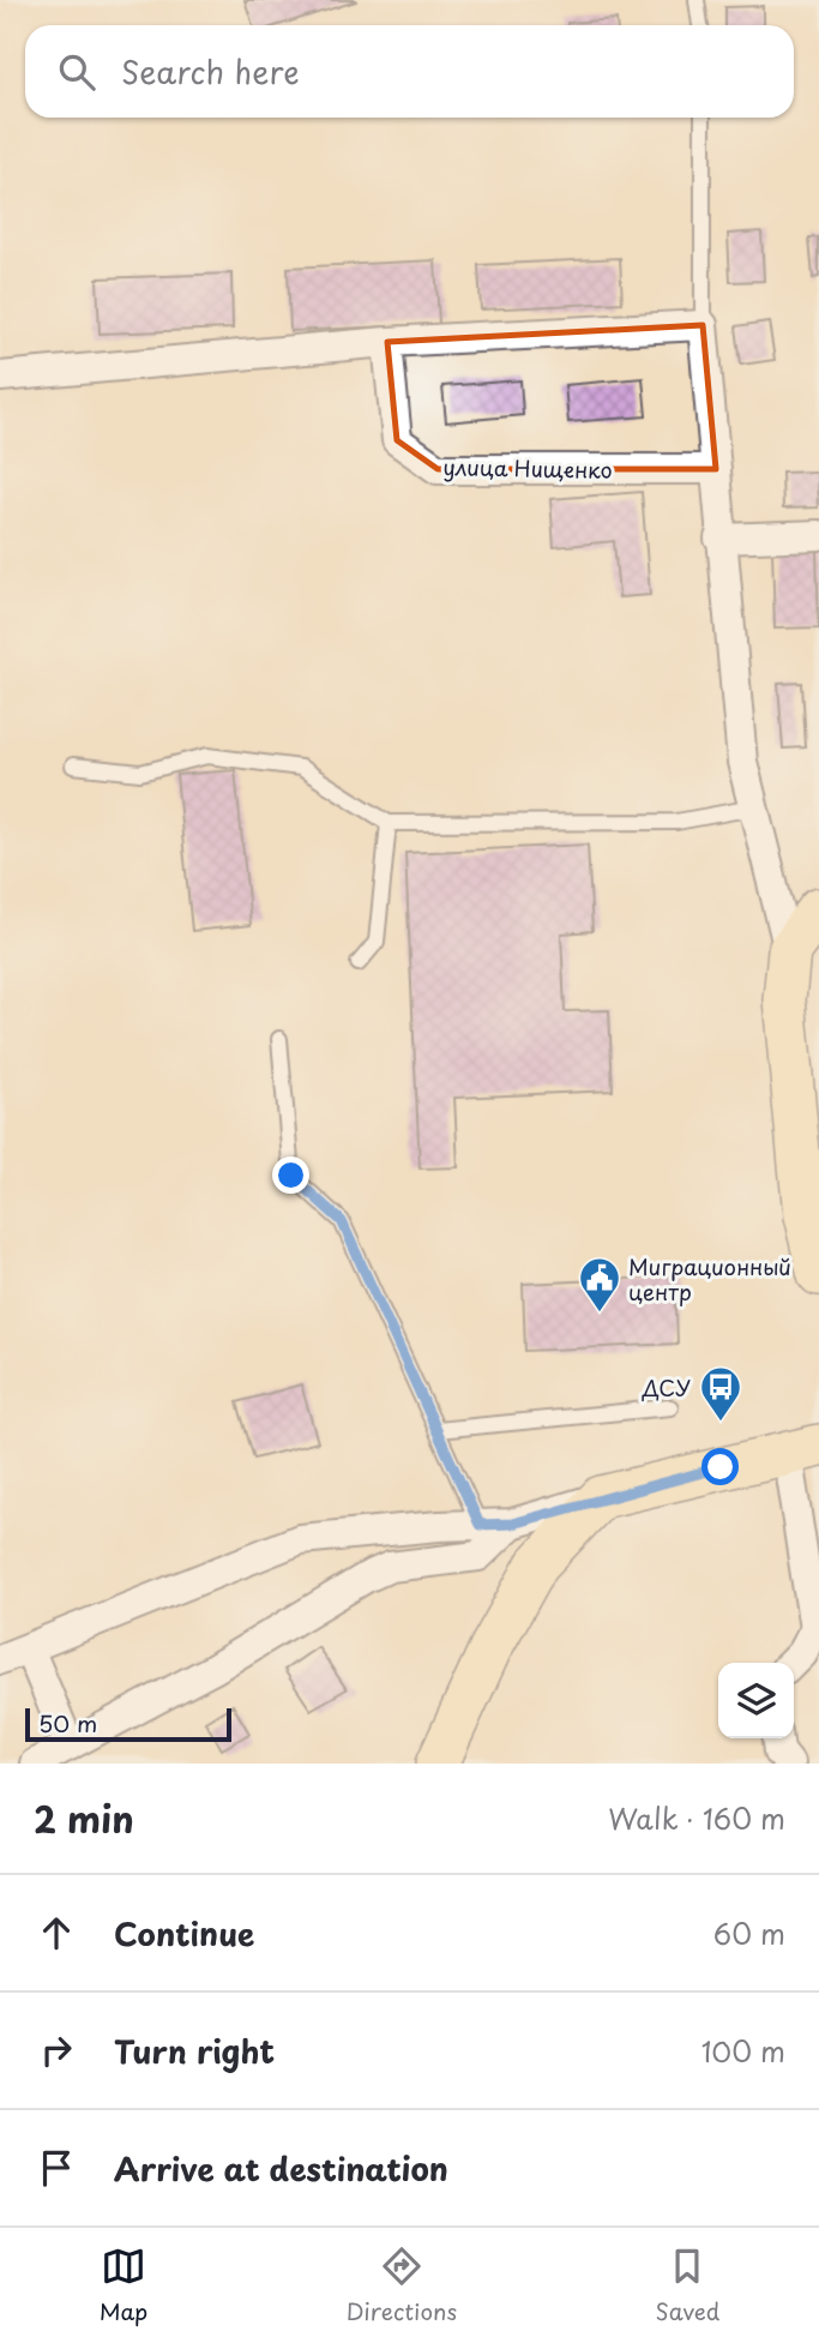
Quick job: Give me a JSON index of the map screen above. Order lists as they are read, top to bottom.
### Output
{
  "streets": {
    "street": ["улица Нищенко"]
  },
  "places": {
    "public building": ["Миграционный центр"],
    "bus stop": ["ДСУ"]
  },
  "scale_bar": "50 m",
  "page": {
    "search": "Search here",
    "scale": "50 m",
    "heading": ["2 min", "Walk · 160 m"],
    "list": [
      ["Continue", "60 m"],
      ["Turn right", "100 m"],
      "Arrive at destination"
    ],
    "nav": ["Map", "Directions", "Saved"]
  }
}
